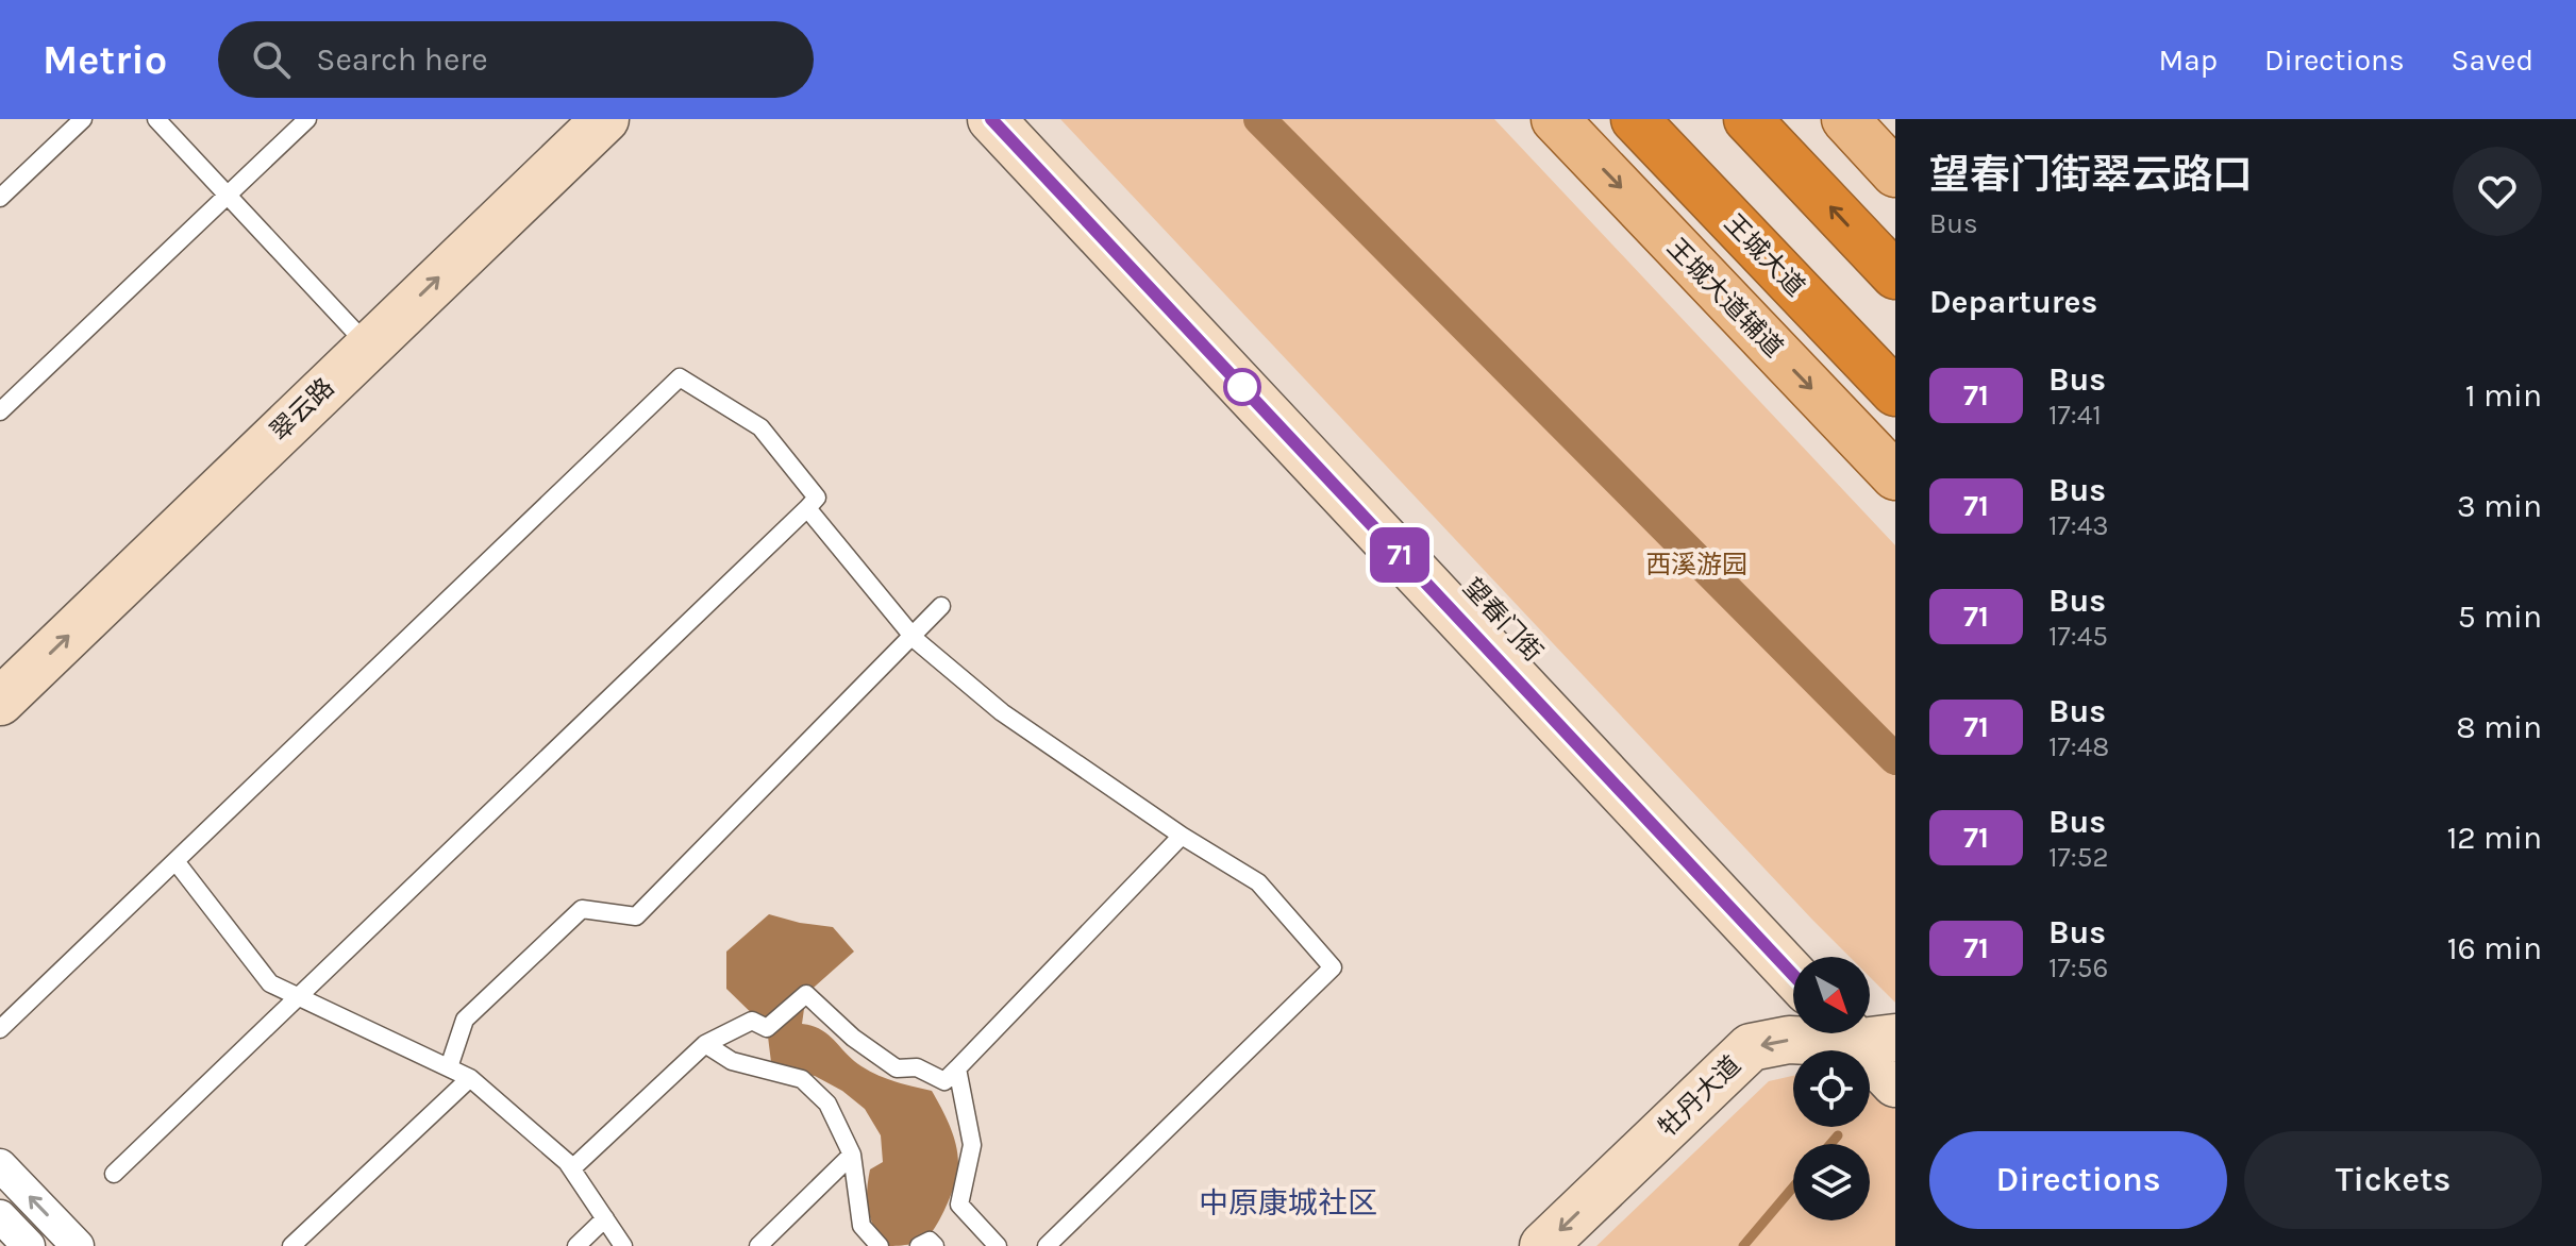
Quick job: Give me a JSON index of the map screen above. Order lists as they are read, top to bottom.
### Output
{
  "streets": {
    "highway": ["王城大道"],
    "main road": ["王城大道辅道"],
    "street": ["翠云路", "望春门街", "牡丹大道"]
  },
  "one_way": ["王城大道辅道", "牡丹大道"],
  "districts": ["中原康城社区"],
  "parks": ["西溪游园"],
  "lines": ["bus line 71"],
  "north": "bottom right",
  "page": {
    "header": "Metrio",
    "search": "Search here",
    "nav": ["Map", "Directions", "Saved"],
    "on_map": "71",
    "heading": [
      ["望春门街翠云路口", "Bus"],
      "Departures"
    ],
    "list": [
      {
        "mark": "71",
        "name": "Bus",
        "note": "17:41",
        "value": "1 min"
      },
      {
        "mark": "71",
        "name": "Bus",
        "note": "17:43",
        "value": "3 min"
      },
      {
        "mark": "71",
        "name": "Bus",
        "note": "17:45",
        "value": "5 min"
      },
      {
        "mark": "71",
        "name": "Bus",
        "note": "17:48",
        "value": "8 min"
      },
      {
        "mark": "71",
        "name": "Bus",
        "note": "17:52",
        "value": "12 min"
      },
      {
        "mark": "71",
        "name": "Bus",
        "note": "17:56",
        "value": "16 min"
      }
    ],
    "buttons": ["Directions", "Tickets"]
  }
}
